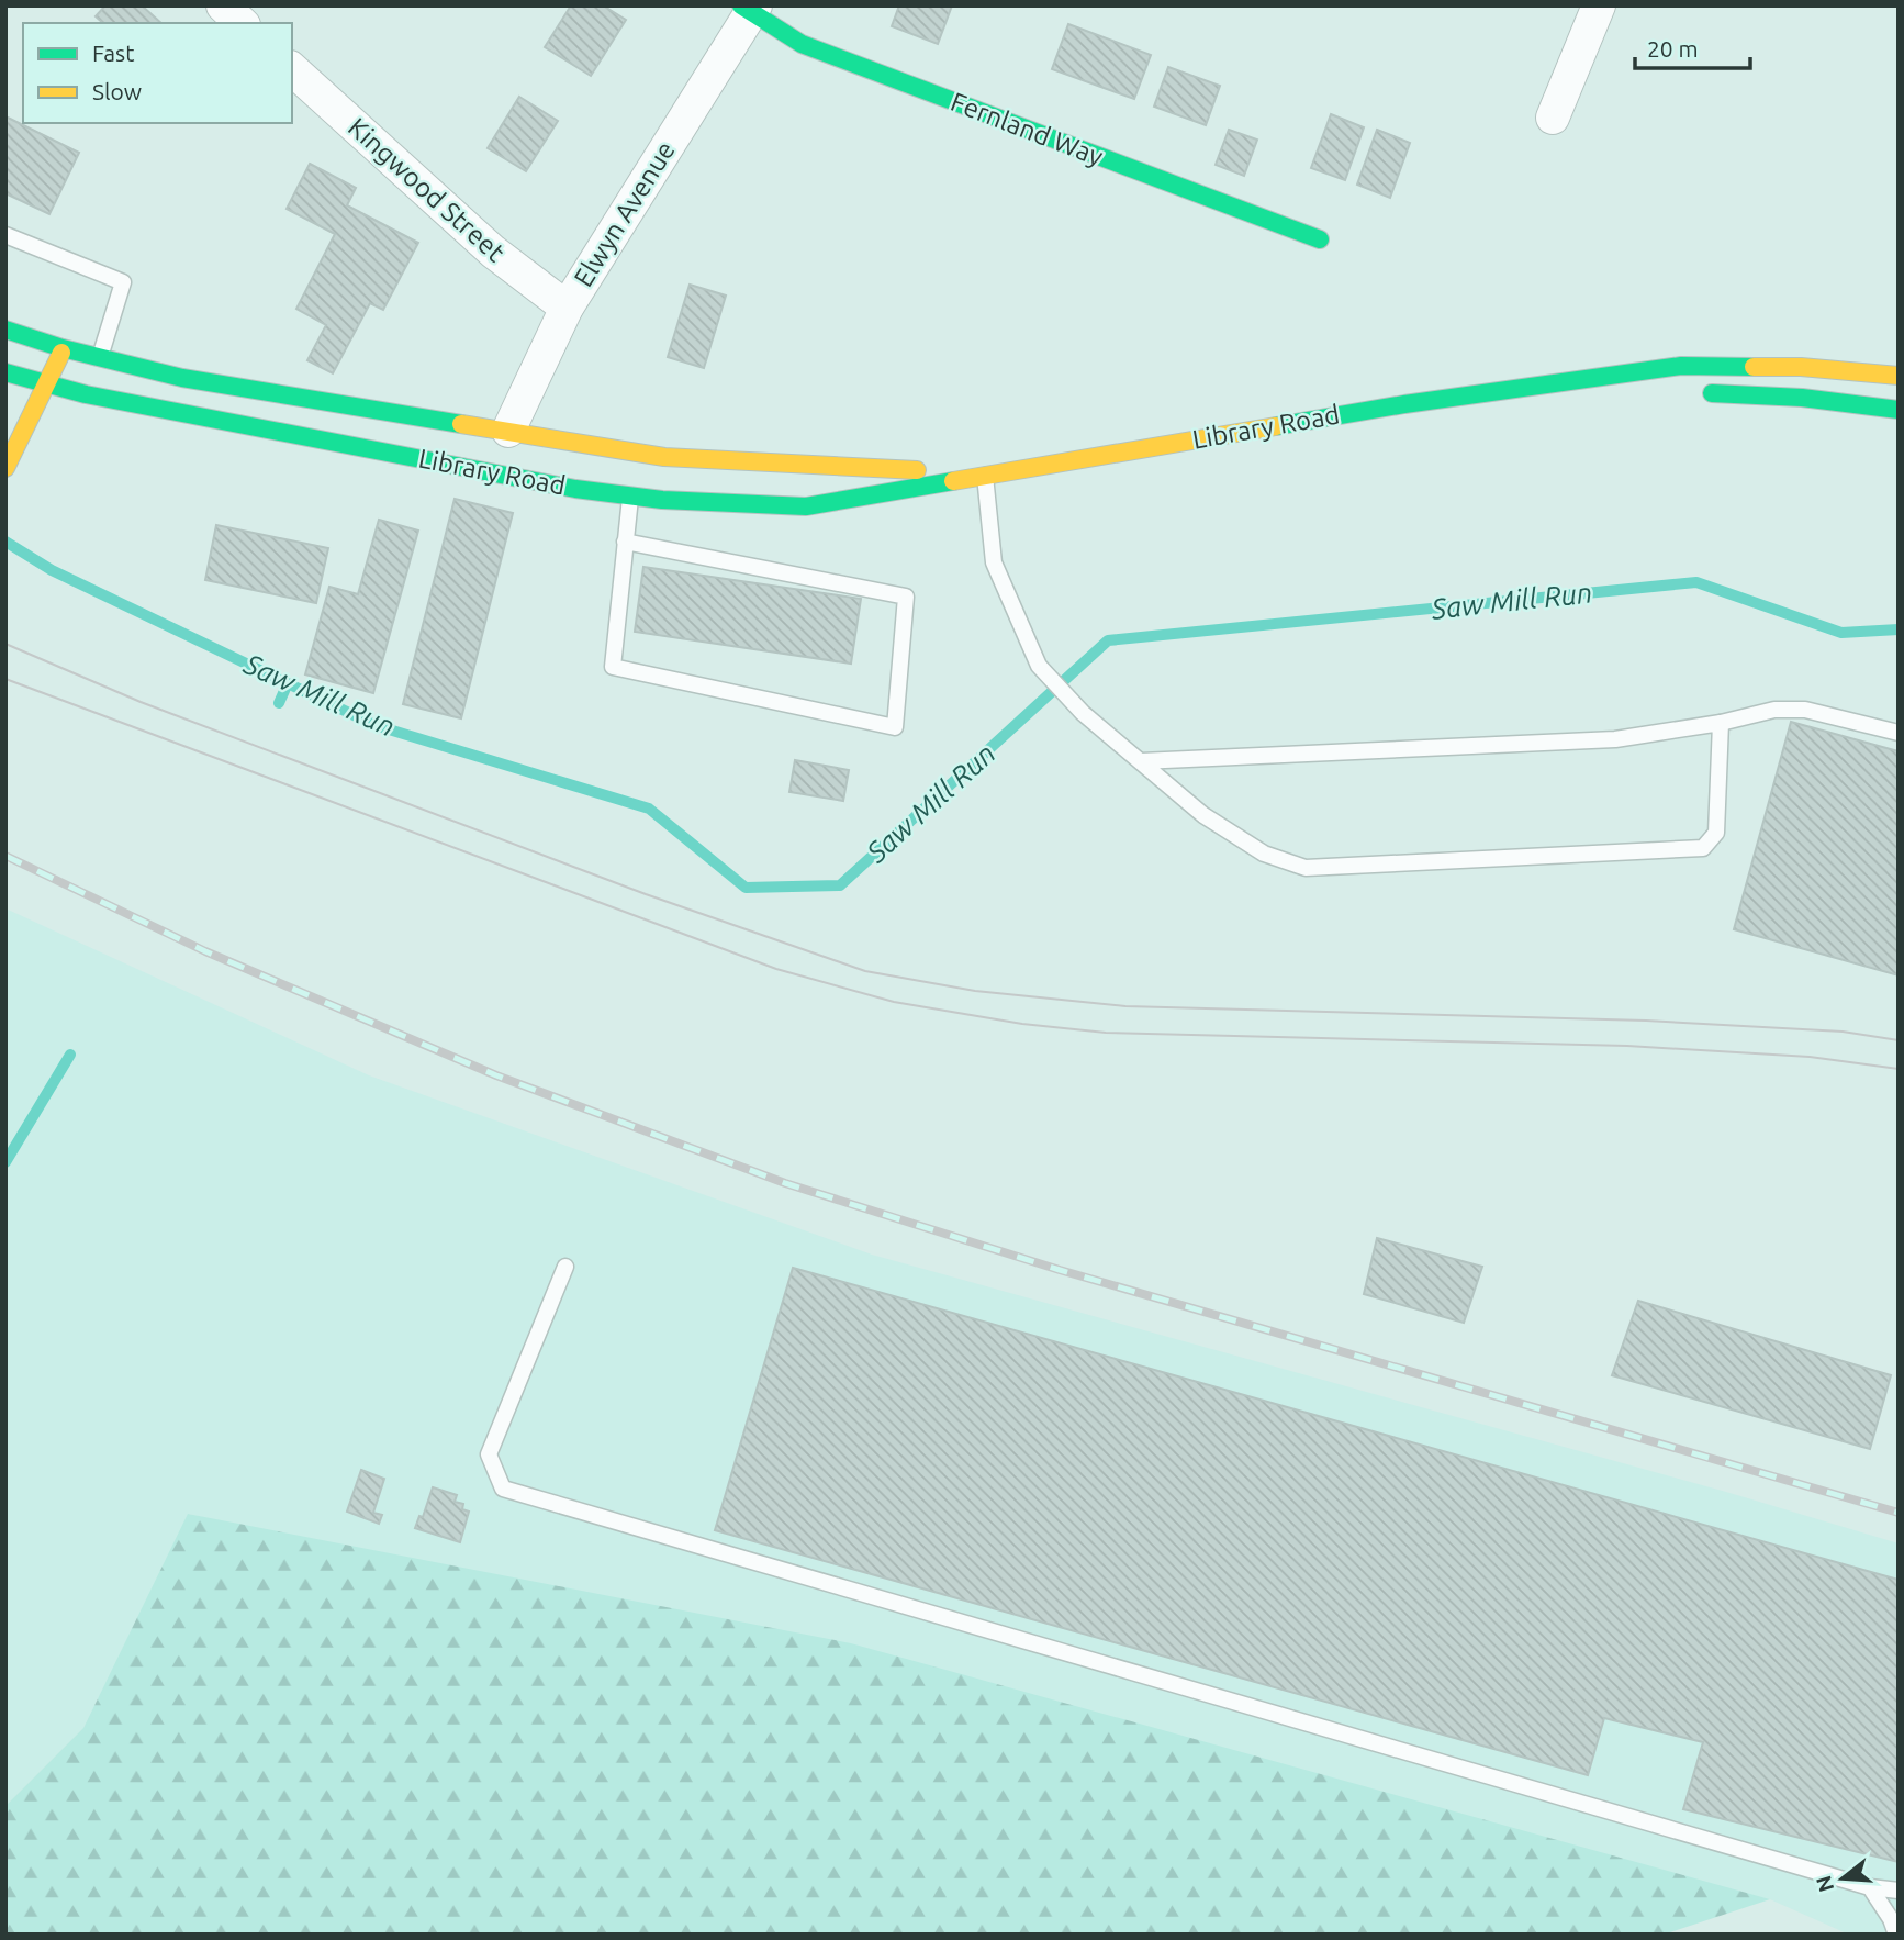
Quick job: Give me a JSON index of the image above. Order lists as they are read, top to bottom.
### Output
{
  "streets": {
    "main road": ["Fernland Way", "Library Road"],
    "street": ["Kingwood Street", "Elwyn Avenue"]
  },
  "crossings": [
    ["Fernland Way", "Elwyn Avenue"],
    ["Kingwood Street", "Elwyn Avenue"],
    ["Elwyn Avenue", "Library Road"]
  ],
  "water": ["Saw Mill Run"],
  "legend": ["Fast", "Slow"],
  "scale_bar": "20 m",
  "north": "left"
}
